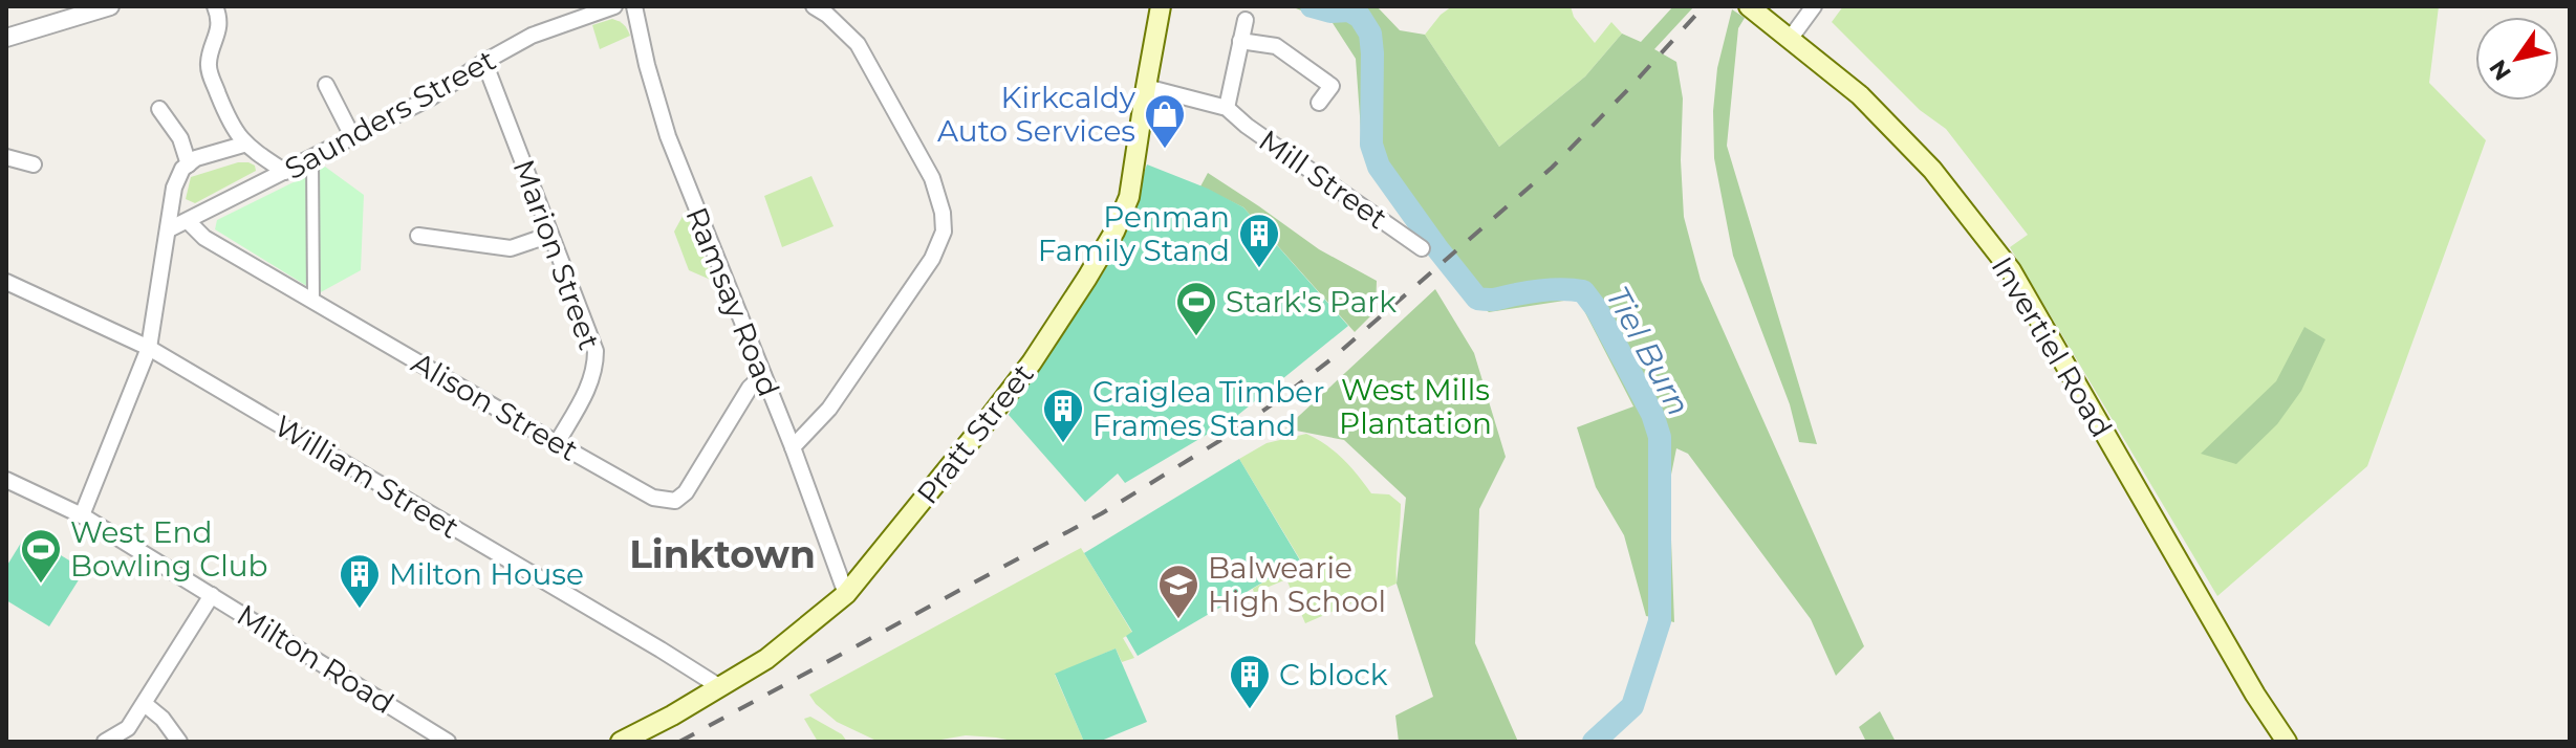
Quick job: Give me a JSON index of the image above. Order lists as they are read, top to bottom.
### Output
{
  "streets": {
    "main road": ["Invertiel Road", "Pratt Street"],
    "street": [
      "Saunders Street",
      "Mill Street",
      "Marion Street",
      "Ramsay Road",
      "Alison Street",
      "William Street",
      "Milton Road"
    ]
  },
  "crossings": [
    ["Saunders Street", "Marion Street"],
    ["Saunders Street", "Alison Street"],
    ["Mill Street", "Pratt Street"],
    ["Marion Street", "Alison Street"],
    ["Ramsay Road", "Alison Street"],
    ["Ramsay Road", "Pratt Street"],
    ["Pratt Street", "William Street"]
  ],
  "districts": ["Linktown"],
  "water": ["Tiel Burn"],
  "parks": ["West Mills Plantation"],
  "places": {
    "shop": ["Kirkcaldy Auto Services"],
    "building": [
      "Penman Family Stand",
      "Craiglea Timber Frames Stand",
      "Milton House",
      "C block"
    ],
    "sports": ["Stark's Park", "West End Bowling Club"],
    "school or university": ["Balwearie High School"]
  },
  "north": "bottom left"
}
